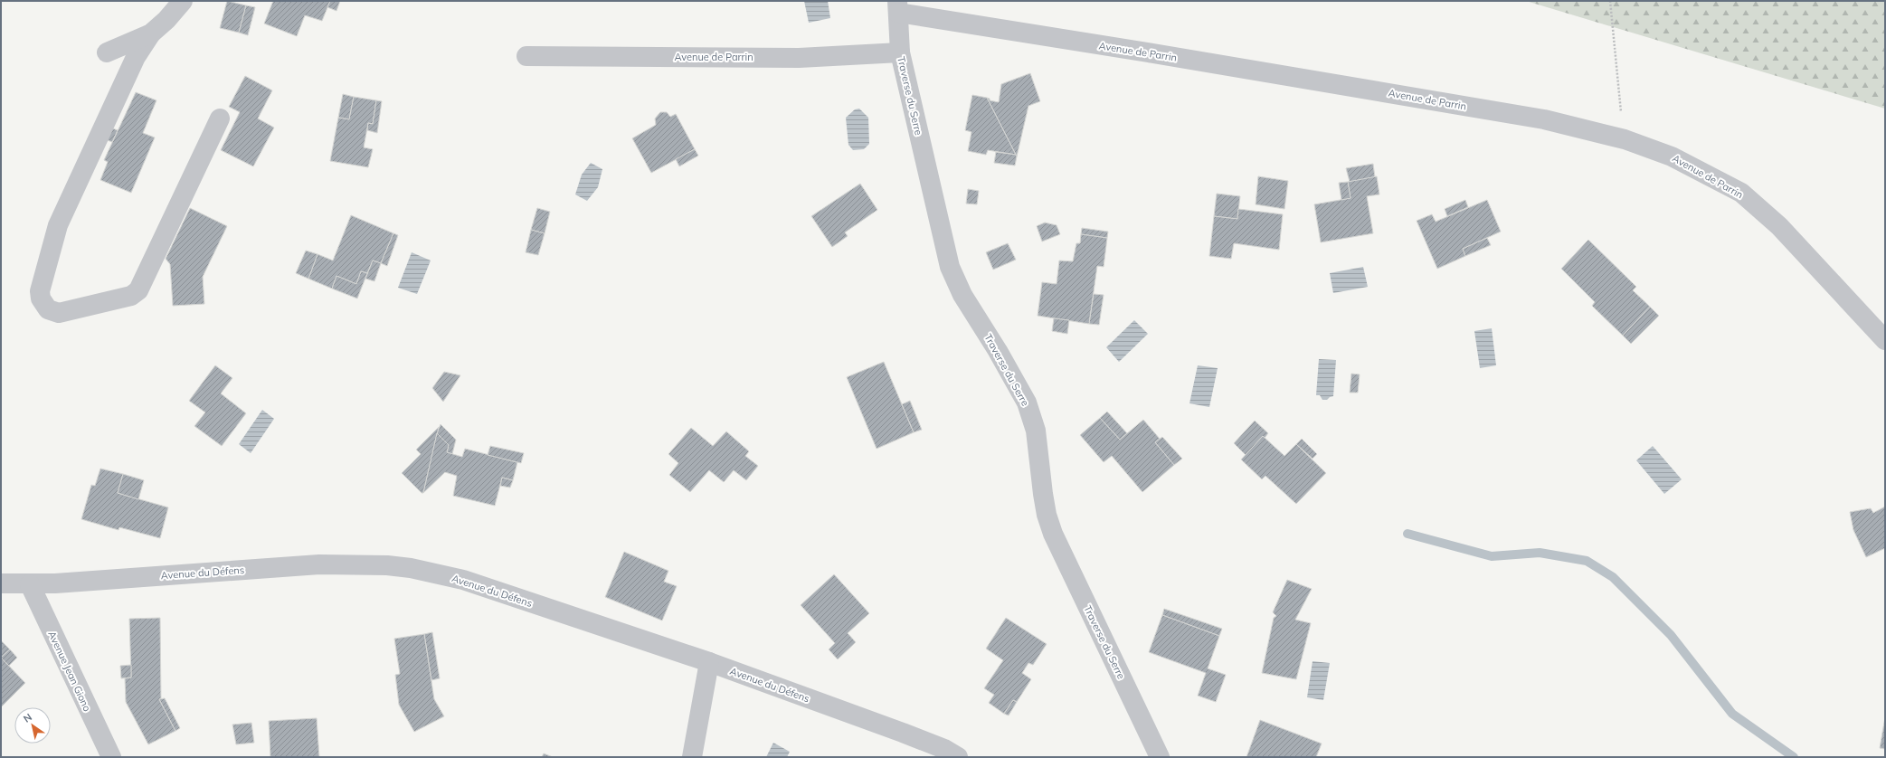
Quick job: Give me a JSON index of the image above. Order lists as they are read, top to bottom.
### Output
{
  "streets": {
    "street": [
      "Avenue de Parrin",
      "Traverse du Serre",
      "Avenue du Défens",
      "Avenue Jean Giono"
    ]
  },
  "crossings": [
    ["Avenue de Parrin", "Traverse du Serre"],
    ["Avenue du Défens", "Avenue Jean Giono"]
  ],
  "north": "top left"
}
